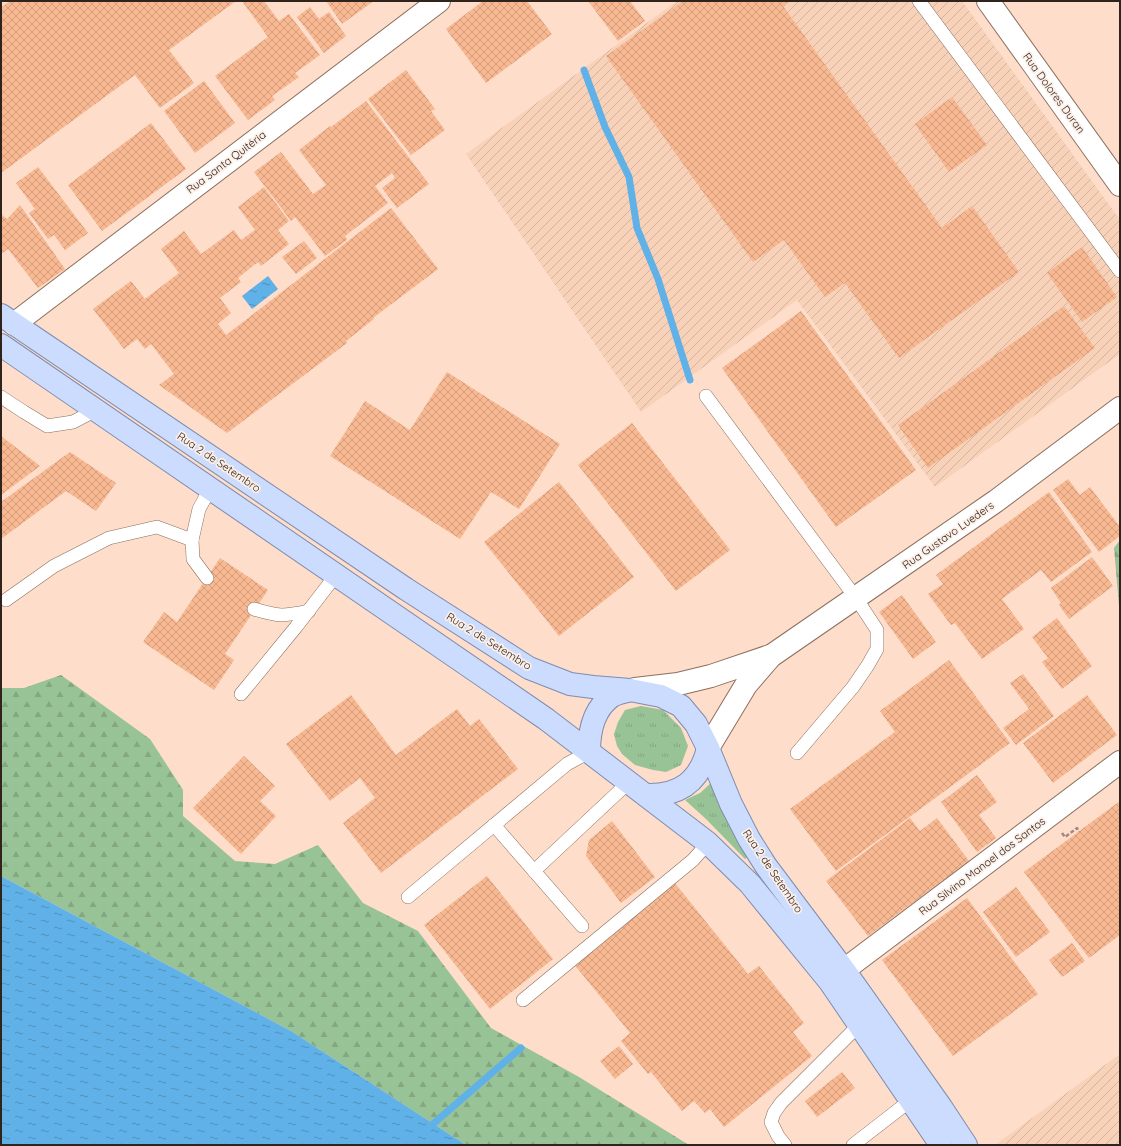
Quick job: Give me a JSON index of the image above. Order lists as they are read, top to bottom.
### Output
{
  "streets": {
    "main road": ["Rua 2 de Setembro"],
    "street": [
      "Rua Dolores Duran",
      "Rua Santa Quitéria",
      "Rua Gustavo Lueders",
      "Rua Silvino Manoel dos Santos"
    ]
  },
  "crossings": [
    ["Rua Santa Quitéria", "Rua 2 de Setembro"],
    ["Rua 2 de Setembro", "Rua Gustavo Lueders"],
    ["Rua 2 de Setembro", "Rua Silvino Manoel dos Santos"]
  ]
}
